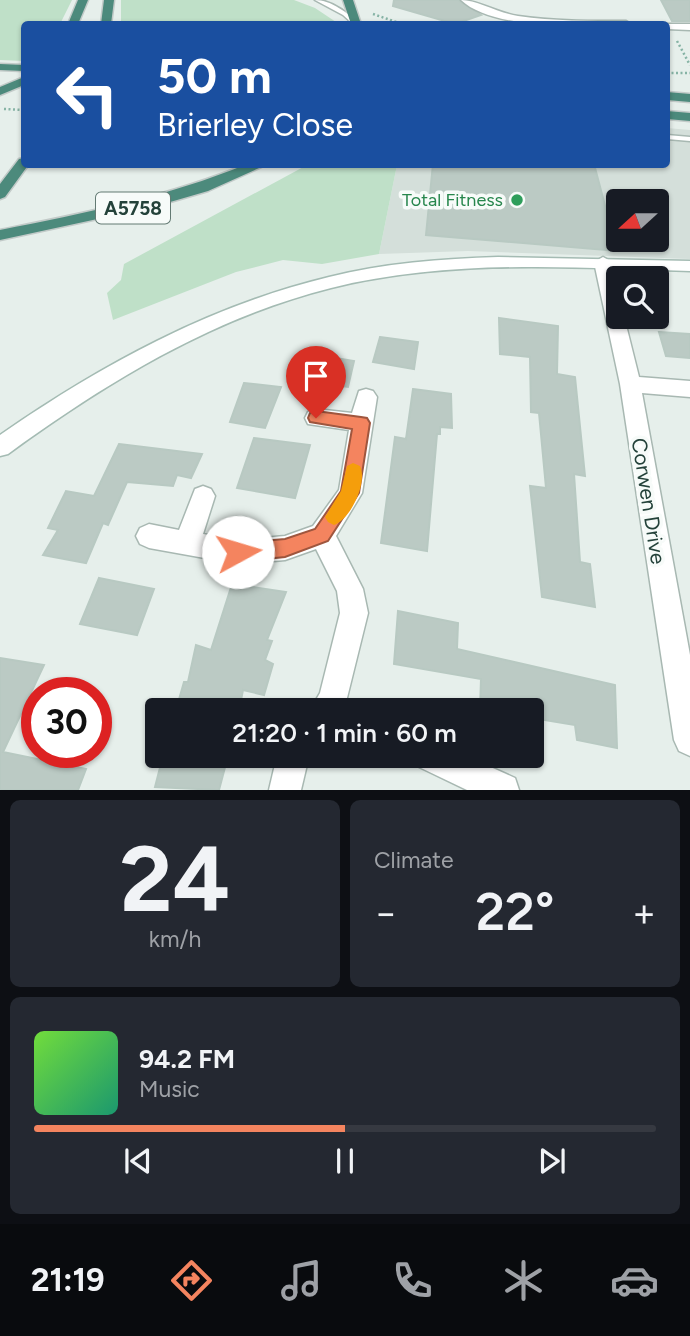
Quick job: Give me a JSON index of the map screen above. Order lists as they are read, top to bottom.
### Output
{
  "streets": {
    "highway": ["A5758"],
    "street": ["Corwen Drive"]
  },
  "places": ["Total Fitness"],
  "north": "left",
  "page": {
    "turn": ["50 m", "Brierley Close"],
    "limit": "30",
    "trip": "21:20 · 1 min · 60 m",
    "tile": [
      ["24", "km/h"],
      "Climate"
    ],
    "heat": ["−", "22°", "+"],
    "song": ["94.2 FM", "Music"],
    "tabs": "21:19"
  }
}
